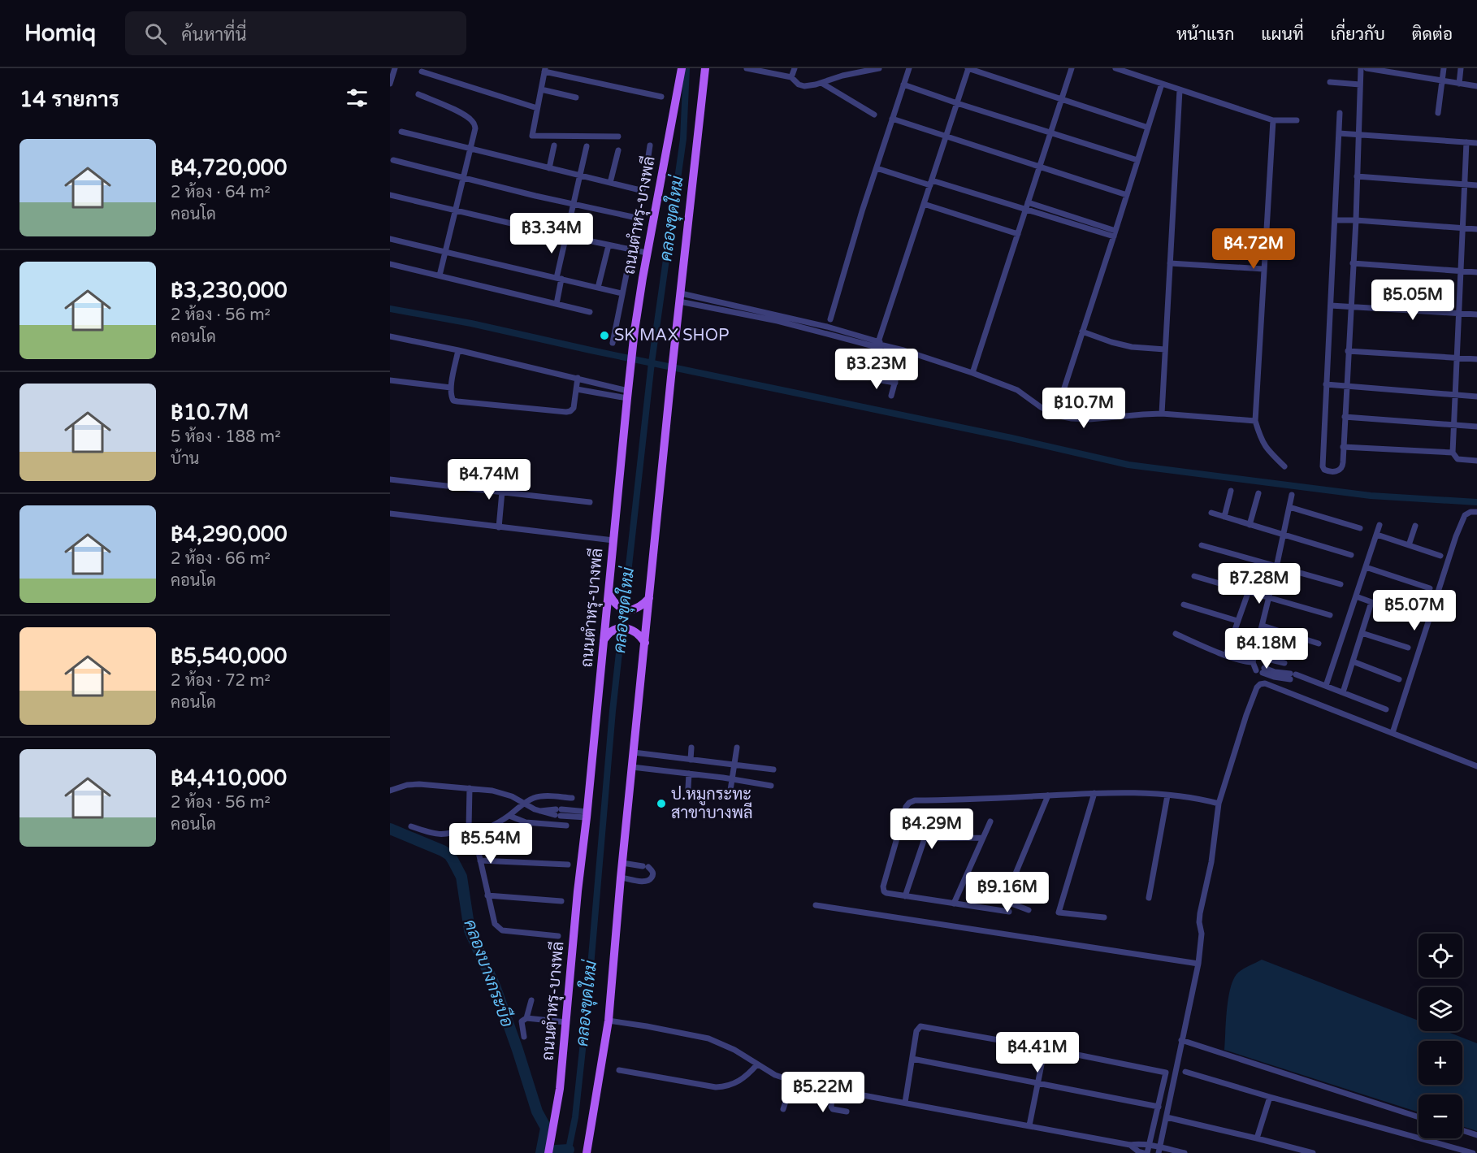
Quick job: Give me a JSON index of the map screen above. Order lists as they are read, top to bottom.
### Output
{
  "streets": {
    "main road": ["ถนนตำหรุ-บางพลี"]
  },
  "water": ["คลองขุดใหม่", "คลองบางกระบือ"],
  "places": ["SK MAX SHOP", "ป.หมูกระทะ สาขาบางพลี"],
  "page": {
    "header": "Homiq",
    "search": "ค้นหาที่นี่",
    "nav": [
      "หน้าแรก",
      "แผนที่",
      "เกี่ยวกับ",
      "ติดต่อ"
    ],
    "heading": "14 รายการ",
    "list": [
      {
        "name": "฿4,720,000",
        "note": "2 ห้อง · 64 m² · คอนโด"
      },
      {
        "name": "฿3,230,000",
        "note": "2 ห้อง · 56 m² · คอนโด"
      },
      {
        "name": "฿10.7M",
        "note": "5 ห้อง · 188 m² · บ้าน"
      },
      {
        "name": "฿4,290,000",
        "note": "2 ห้อง · 66 m² · คอนโด"
      },
      {
        "name": "฿5,540,000",
        "note": "2 ห้อง · 72 m² · คอนโด"
      },
      {
        "name": "฿4,410,000",
        "note": "2 ห้อง · 56 m² · คอนโด"
      }
    ],
    "price": [
      "฿3.34M",
      "฿4.72M",
      "฿5.05M",
      "฿3.23M",
      "฿10.7M",
      "฿4.74M",
      "฿7.28M",
      "฿5.07M",
      "฿4.18M",
      "฿4.29M",
      "฿5.54M",
      "฿9.16M",
      "฿4.41M",
      "฿5.22M"
    ],
    "map_buttons": ["+", "−"]
  }
}
